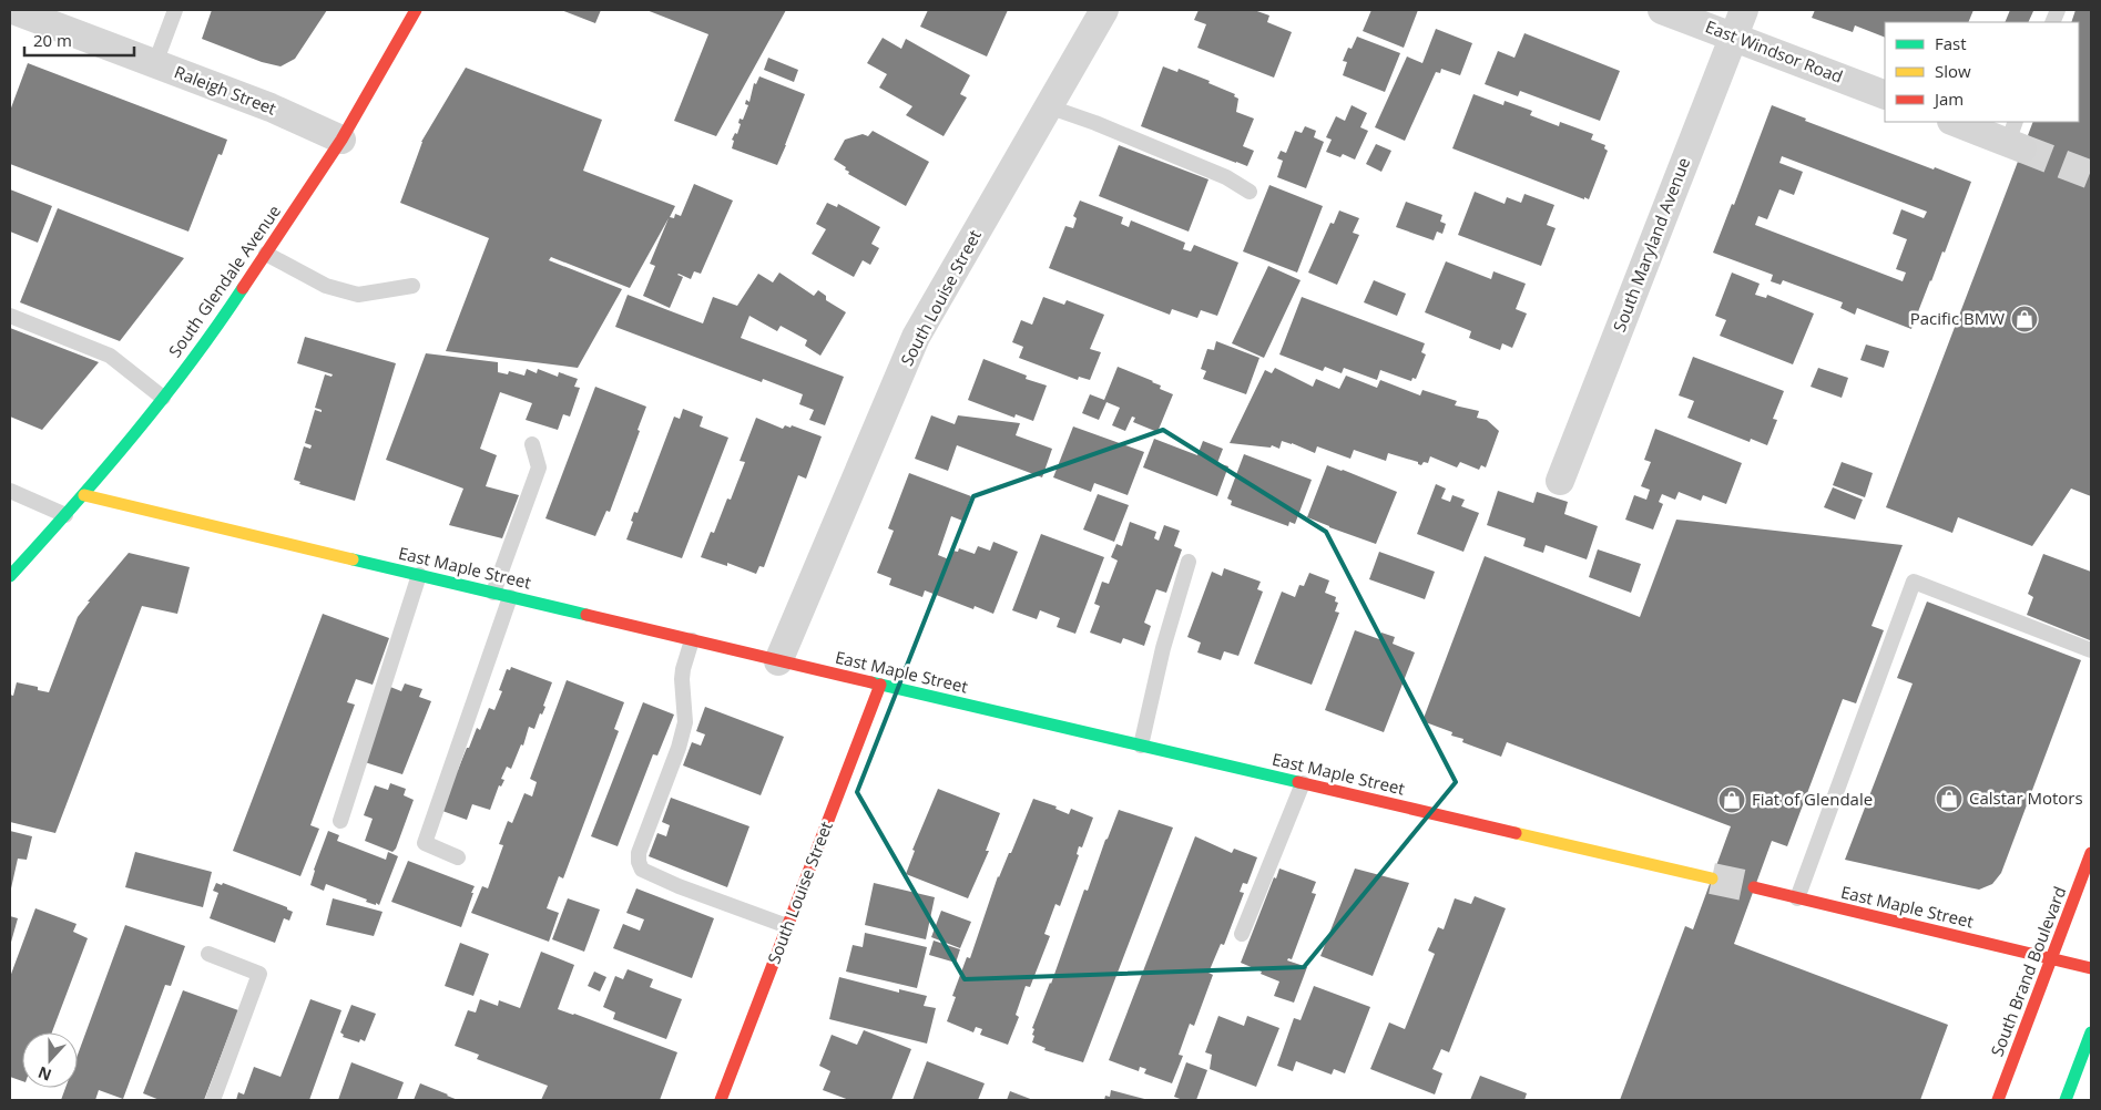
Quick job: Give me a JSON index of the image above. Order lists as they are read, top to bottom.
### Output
{
  "streets": {
    "street": [
      "East Windsor Road",
      "Raleigh Street",
      "South Maryland Avenue",
      "South Glendale Avenue",
      "South Louise Street",
      "East Maple Street",
      "South Brand Boulevard"
    ]
  },
  "crossings": [
    ["East Windsor Road", "South Maryland Avenue"],
    ["Raleigh Street", "South Glendale Avenue"],
    ["South Glendale Avenue", "East Maple Street"],
    ["South Louise Street", "East Maple Street"],
    ["East Maple Street", "South Brand Boulevard"]
  ],
  "places": {
    "shop": ["Pacific BMW", "Calstar Motors", "Fiat of Glendale"]
  },
  "legend": ["Fast", "Slow", "Jam"],
  "scale_bar": "20 m",
  "north": "bottom"
}
